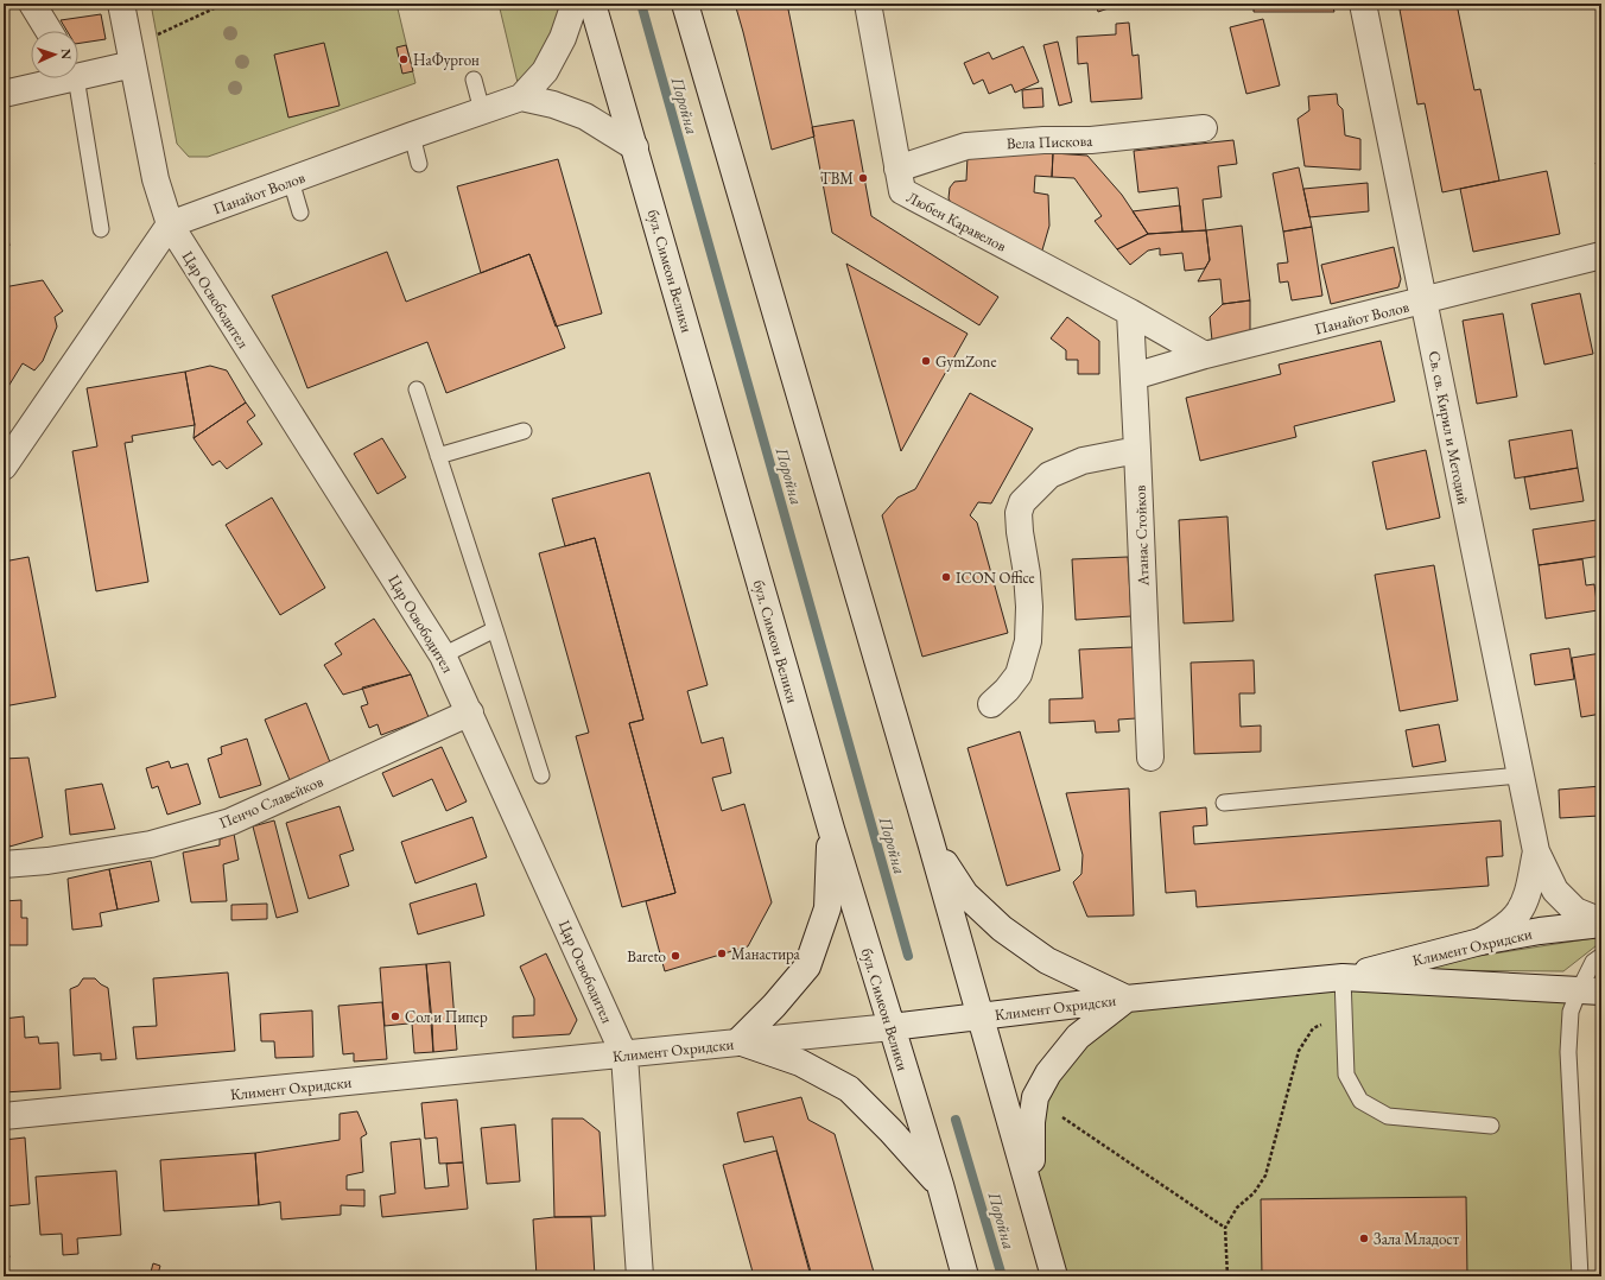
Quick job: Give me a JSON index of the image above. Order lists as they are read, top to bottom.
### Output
{
  "streets": {
    "street": [
      "Вела Пискова",
      "Панайот Волов",
      "Любен Каравелов",
      "бул. Симеон Велики",
      "Цар Освободител",
      "Св. св. Кирил и Методий",
      "Атанас Стойков",
      "Пенчо Славейков",
      "Климент Охридски"
    ]
  },
  "crossings": [
    ["Вела Пискова", "Любен Каравелов"],
    ["Панайот Волов", "Цар Освободител"],
    ["Панайот Волов", "Св. св. Кирил и Методий"],
    ["Панайот Волов", "Атанас Стойков"],
    ["Любен Каравелов", "Атанас Стойков"],
    ["бул. Симеон Велики", "Климент Охридски"],
    ["Цар Освободител", "Пенчо Славейков"],
    ["Цар Освободител", "Климент Охридски"]
  ],
  "water": ["Поройна"],
  "places": [
    "НаФургон",
    "ТВМ",
    "GymZone",
    "ICON Office",
    "Манастира",
    "Bareto",
    "Сол и Пипер",
    "Зала Младост"
  ],
  "north": "right"
}
